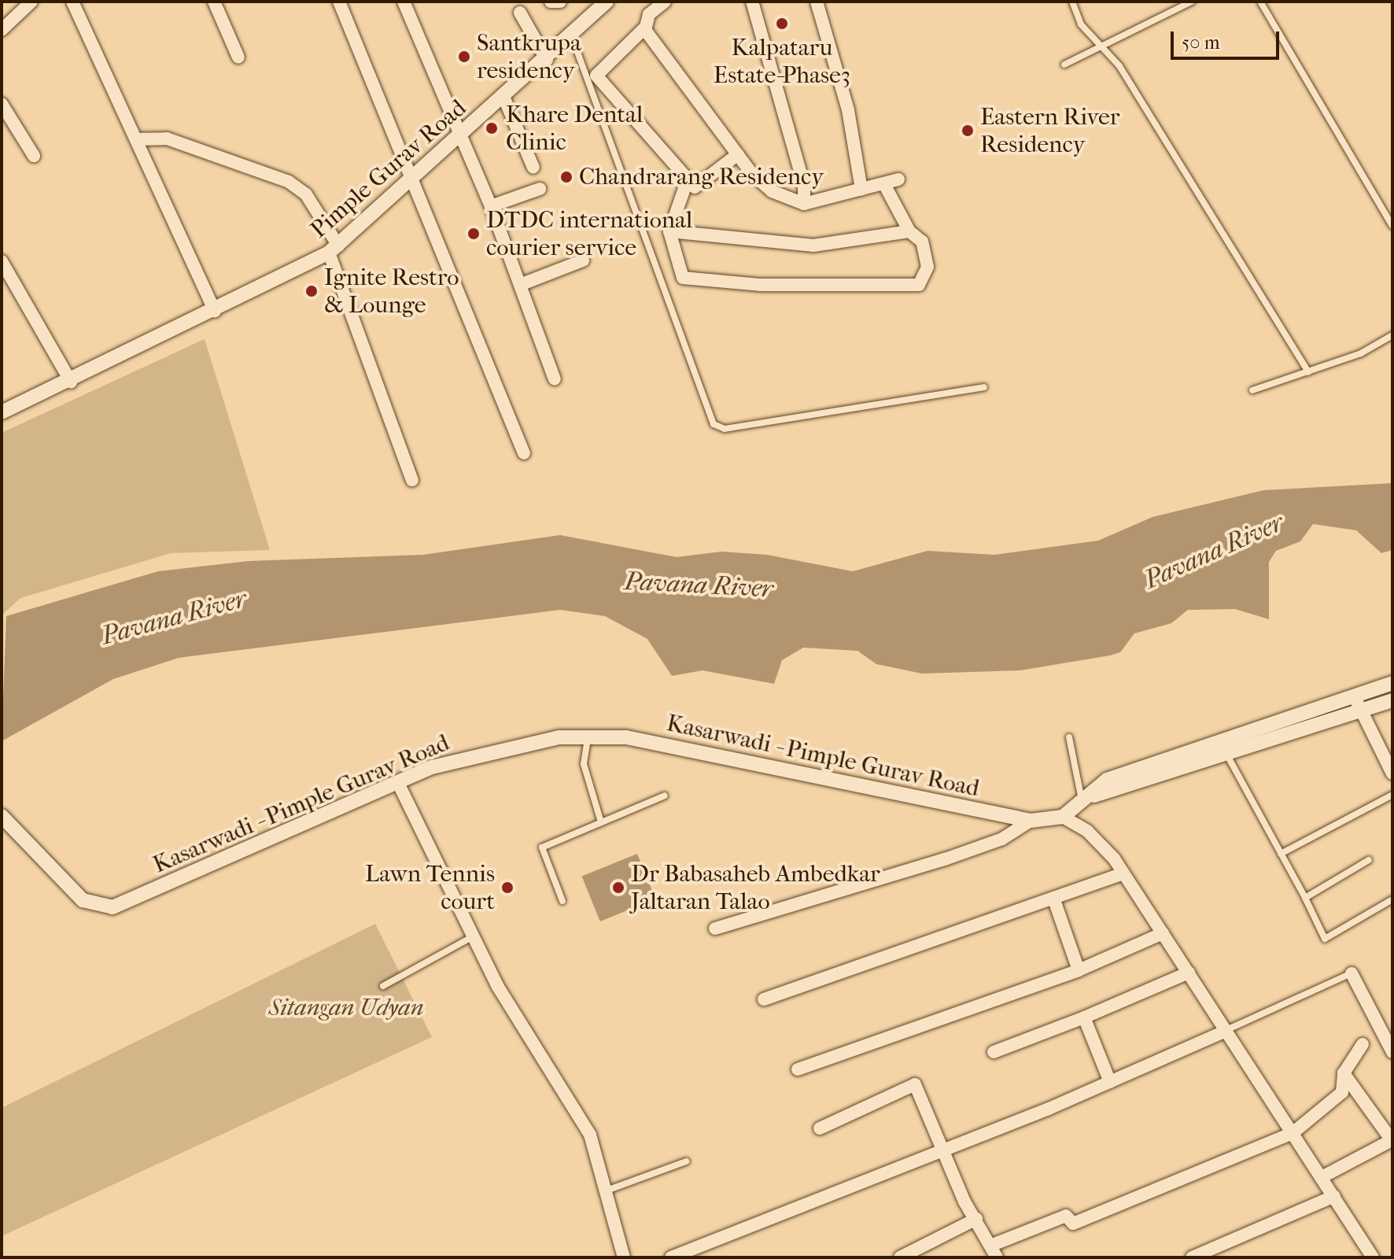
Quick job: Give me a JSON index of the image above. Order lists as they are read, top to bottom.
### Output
{
  "streets": {
    "street": ["Pimple Gurav Road", "Kasarwadi - Pimple Gurav Road"]
  },
  "water": ["Pavana River"],
  "parks": ["Sitangan Udyan"],
  "places": [
    "Kalpataru Estate-Phase3",
    "Santkrupa residency",
    "Khare Dental Clinic",
    "Eastern River Residency",
    "Chandrarang Residency",
    "DTDC international courier service",
    "Ignite Restro & Lounge",
    "Lawn Tennis court",
    "Dr Babasaheb Ambedkar Jaltaran Talao"
  ],
  "scale_bar": "50 m"
}
